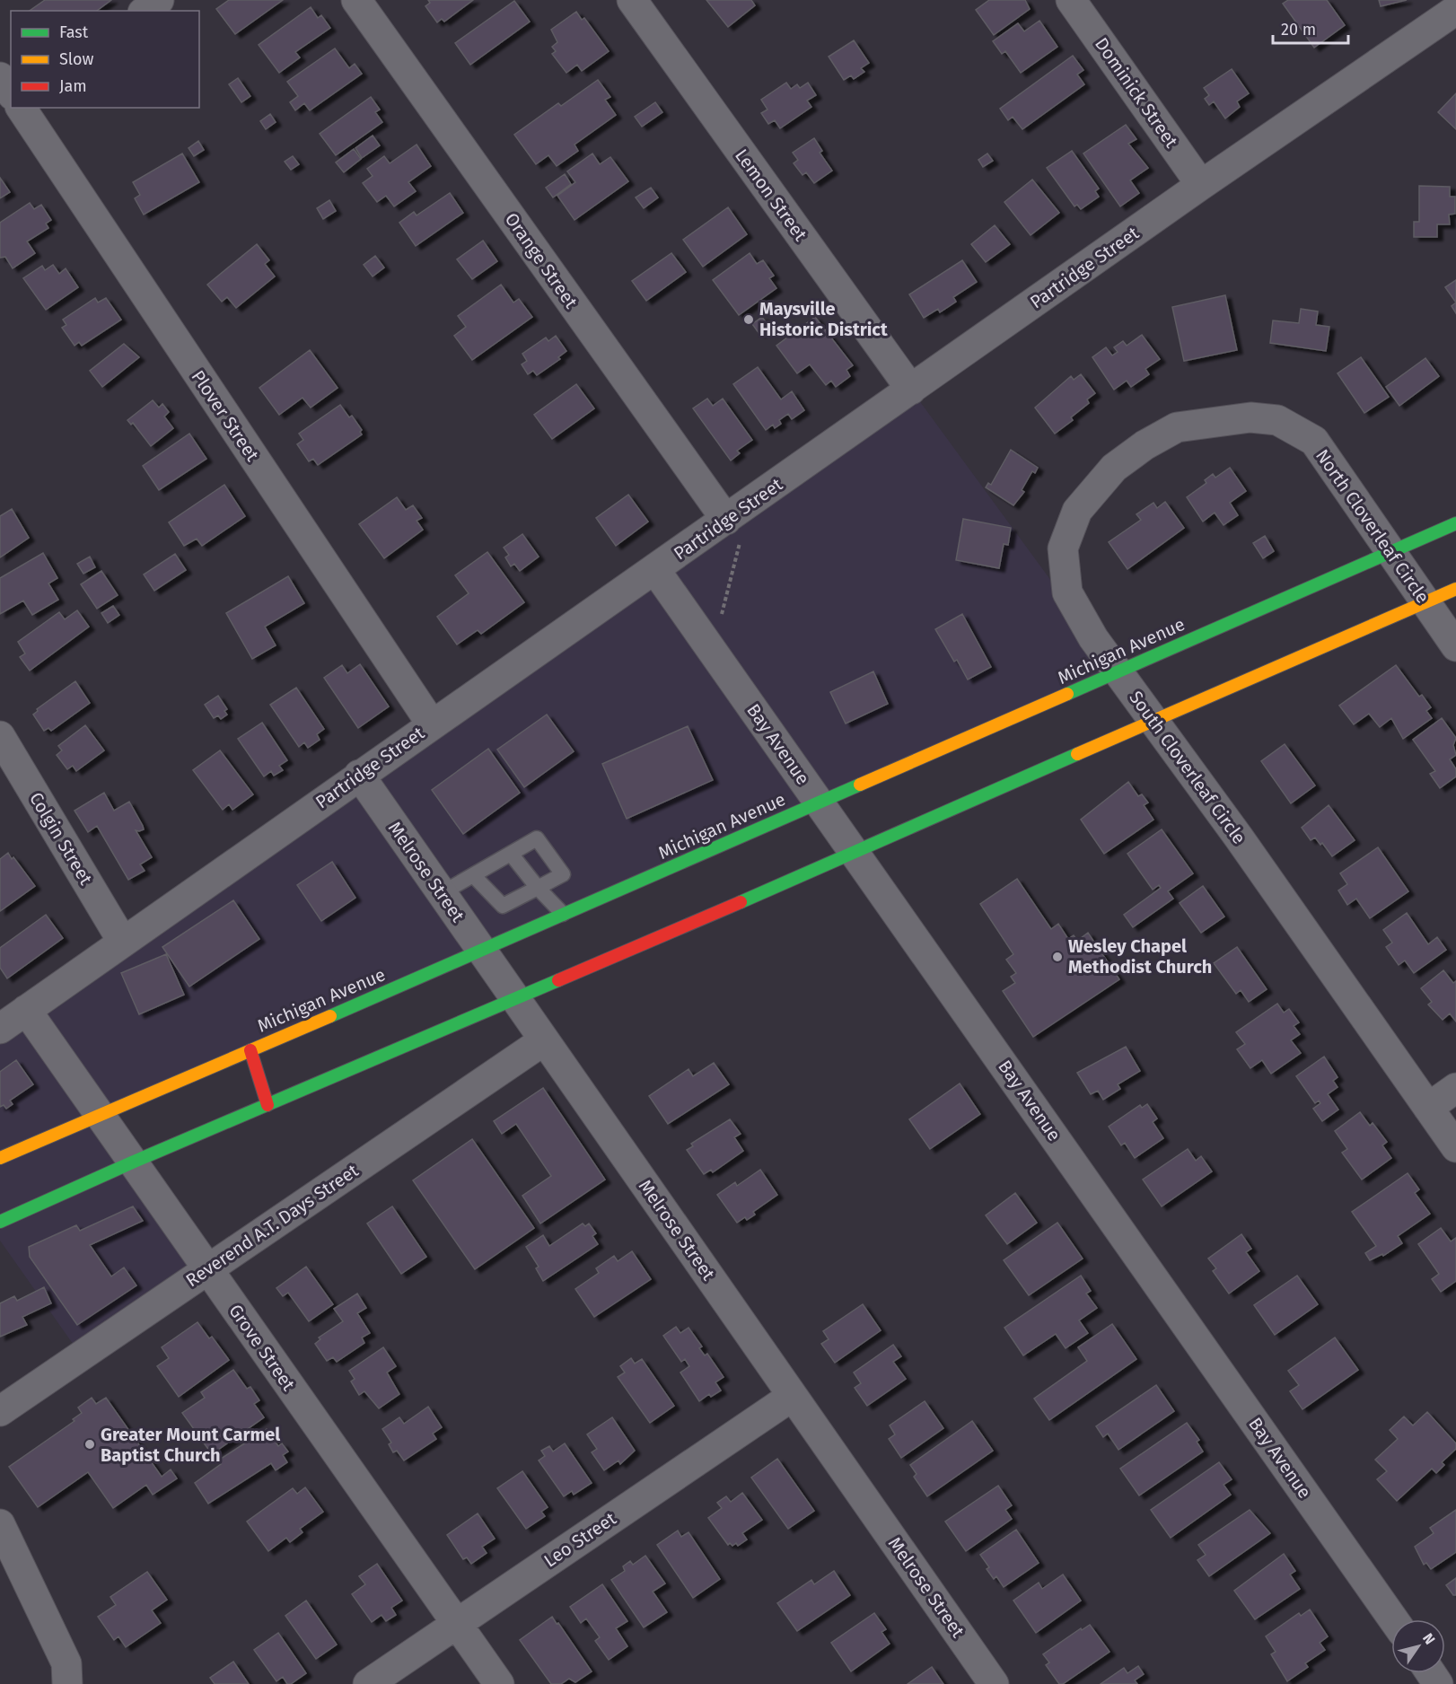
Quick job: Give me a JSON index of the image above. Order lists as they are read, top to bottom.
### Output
{
  "streets": {
    "main road": ["Michigan Avenue"],
    "street": [
      "Dominick Street",
      "Lemon Street",
      "Orange Street",
      "Partridge Street",
      "Plover Street",
      "North Cloverleaf Circle",
      "Bay Avenue",
      "South Cloverleaf Circle",
      "Colgin Street",
      "Melrose Street",
      "Reverend A.T. Days Street",
      "Grove Street",
      "Leo Street"
    ]
  },
  "crossings": [
    ["Dominick Street", "Partridge Street"],
    ["Lemon Street", "Partridge Street"],
    ["Orange Street", "Partridge Street"],
    ["Partridge Street", "Plover Street"],
    ["Partridge Street", "Bay Avenue"],
    ["Partridge Street", "Colgin Street"],
    ["Partridge Street", "Melrose Street"],
    ["Partridge Street", "Grove Street"],
    ["North Cloverleaf Circle", "Michigan Avenue"],
    ["North Cloverleaf Circle", "South Cloverleaf Circle"],
    ["Michigan Avenue", "Bay Avenue"],
    ["Michigan Avenue", "South Cloverleaf Circle"],
    ["Michigan Avenue", "Melrose Street"],
    ["Michigan Avenue", "Grove Street"],
    ["Melrose Street", "Reverend A.T. Days Street"],
    ["Melrose Street", "Leo Street"],
    ["Reverend A.T. Days Street", "Grove Street"],
    ["Grove Street", "Leo Street"]
  ],
  "places": ["Maysville Historic District", "Wesley Chapel Methodist Church", "Greater Mount Carmel Baptist Church"],
  "legend": ["Fast", "Slow", "Jam"],
  "scale_bar": "20 m",
  "north": "top right"
}
